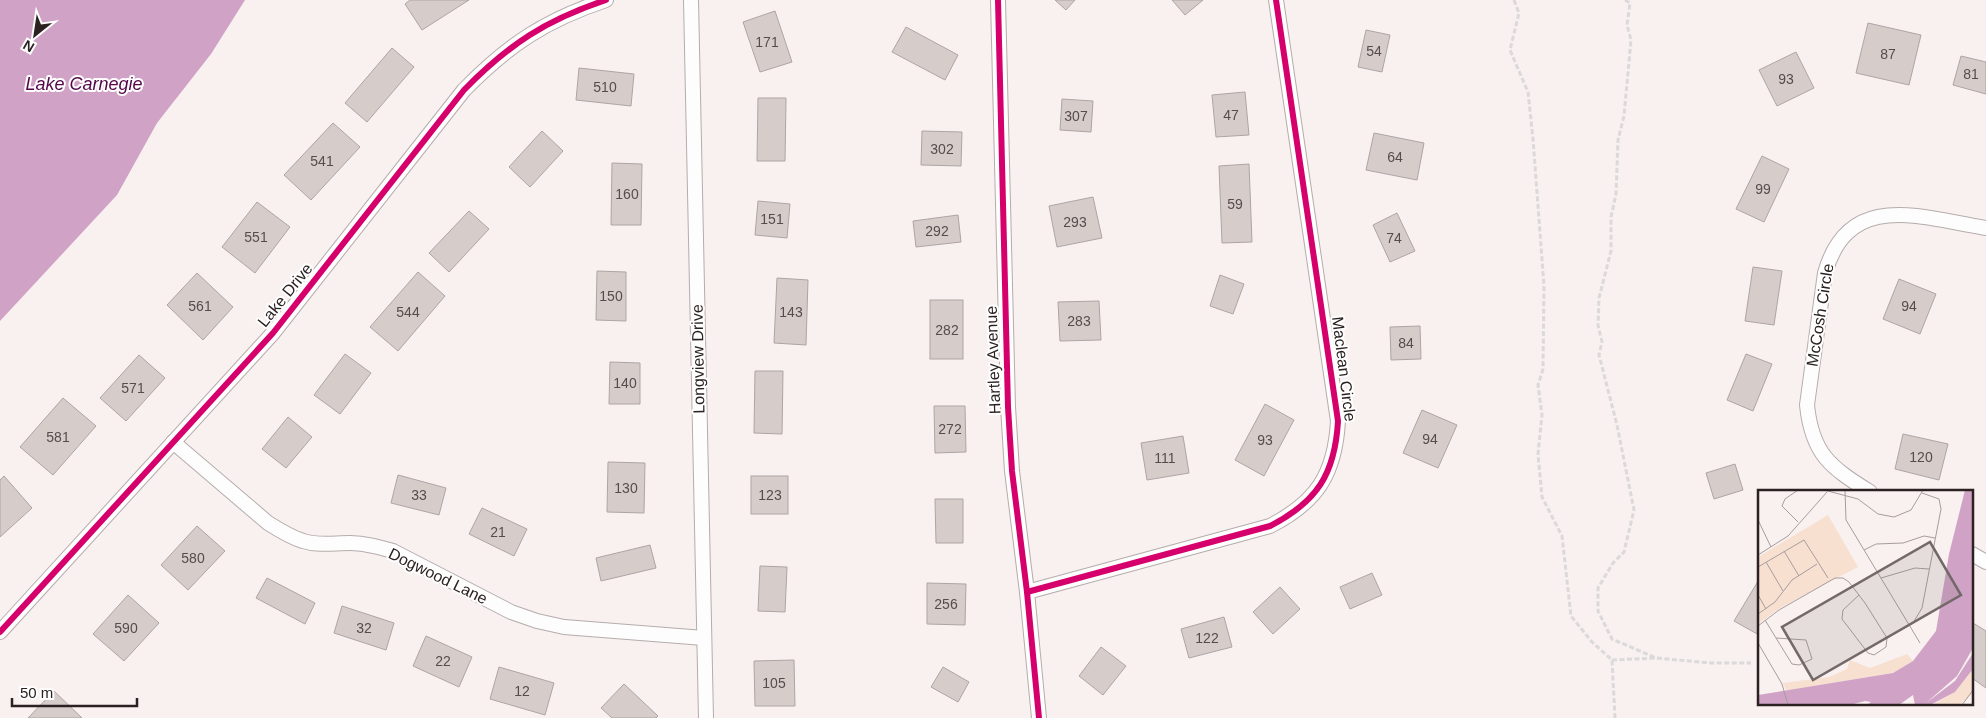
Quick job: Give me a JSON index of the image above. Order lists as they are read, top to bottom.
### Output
{
  "streets": {
    "street": [
      "Lake Drive",
      "McCosh Circle",
      "Longview Drive",
      "Hartley Avenue",
      "Maclean Circle",
      "Dogwood Lane"
    ]
  },
  "crossings": [
    ["Lake Drive", "Dogwood Lane"],
    ["Longview Drive", "Dogwood Lane"],
    ["Hartley Avenue", "Maclean Circle"]
  ],
  "water": ["Lake Carnegie"],
  "house_numbers": [
    "171",
    "54",
    "87",
    "81",
    "93",
    "510",
    "47",
    "307",
    "302",
    "64",
    "541",
    "99",
    "160",
    "59",
    "151",
    "293",
    "292",
    "551",
    "74",
    "150",
    "561",
    "94",
    "544",
    "143",
    "283",
    "282",
    "84",
    "140",
    "571",
    "272",
    "581",
    "94",
    "93",
    "120",
    "111",
    "130",
    "33",
    "123",
    "21",
    "580",
    "256",
    "590",
    "32",
    "122",
    "22",
    "105",
    "12"
  ],
  "scale_bar": "50 m",
  "north": "bottom left"
}
